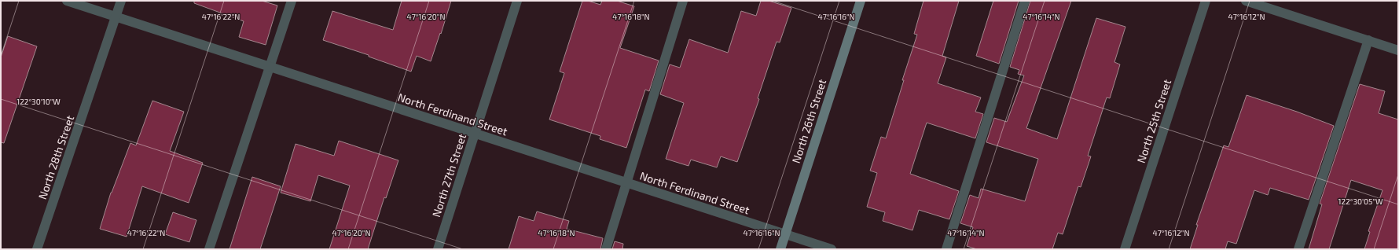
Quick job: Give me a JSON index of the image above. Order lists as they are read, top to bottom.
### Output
{
  "streets": {
    "street": [
      "North Ferdinand Street",
      "North 26th Street",
      "North 25th Street",
      "North 28th Street",
      "North 27th Street"
    ]
  },
  "crossings": [
    ["North Ferdinand Street", "North 26th Street"],
    ["North Ferdinand Street", "North 28th Street"],
    ["North Ferdinand Street", "North 27th Street"]
  ],
  "coordinates": [
    "47°16'22\"N",
    "47°16'20\"N",
    "47°16'18\"N",
    "47°16'16\"N",
    "47°16'14\"N",
    "47°16'12\"N",
    "122°30'10\"W",
    "122°30'05\"W"
  ]
}
